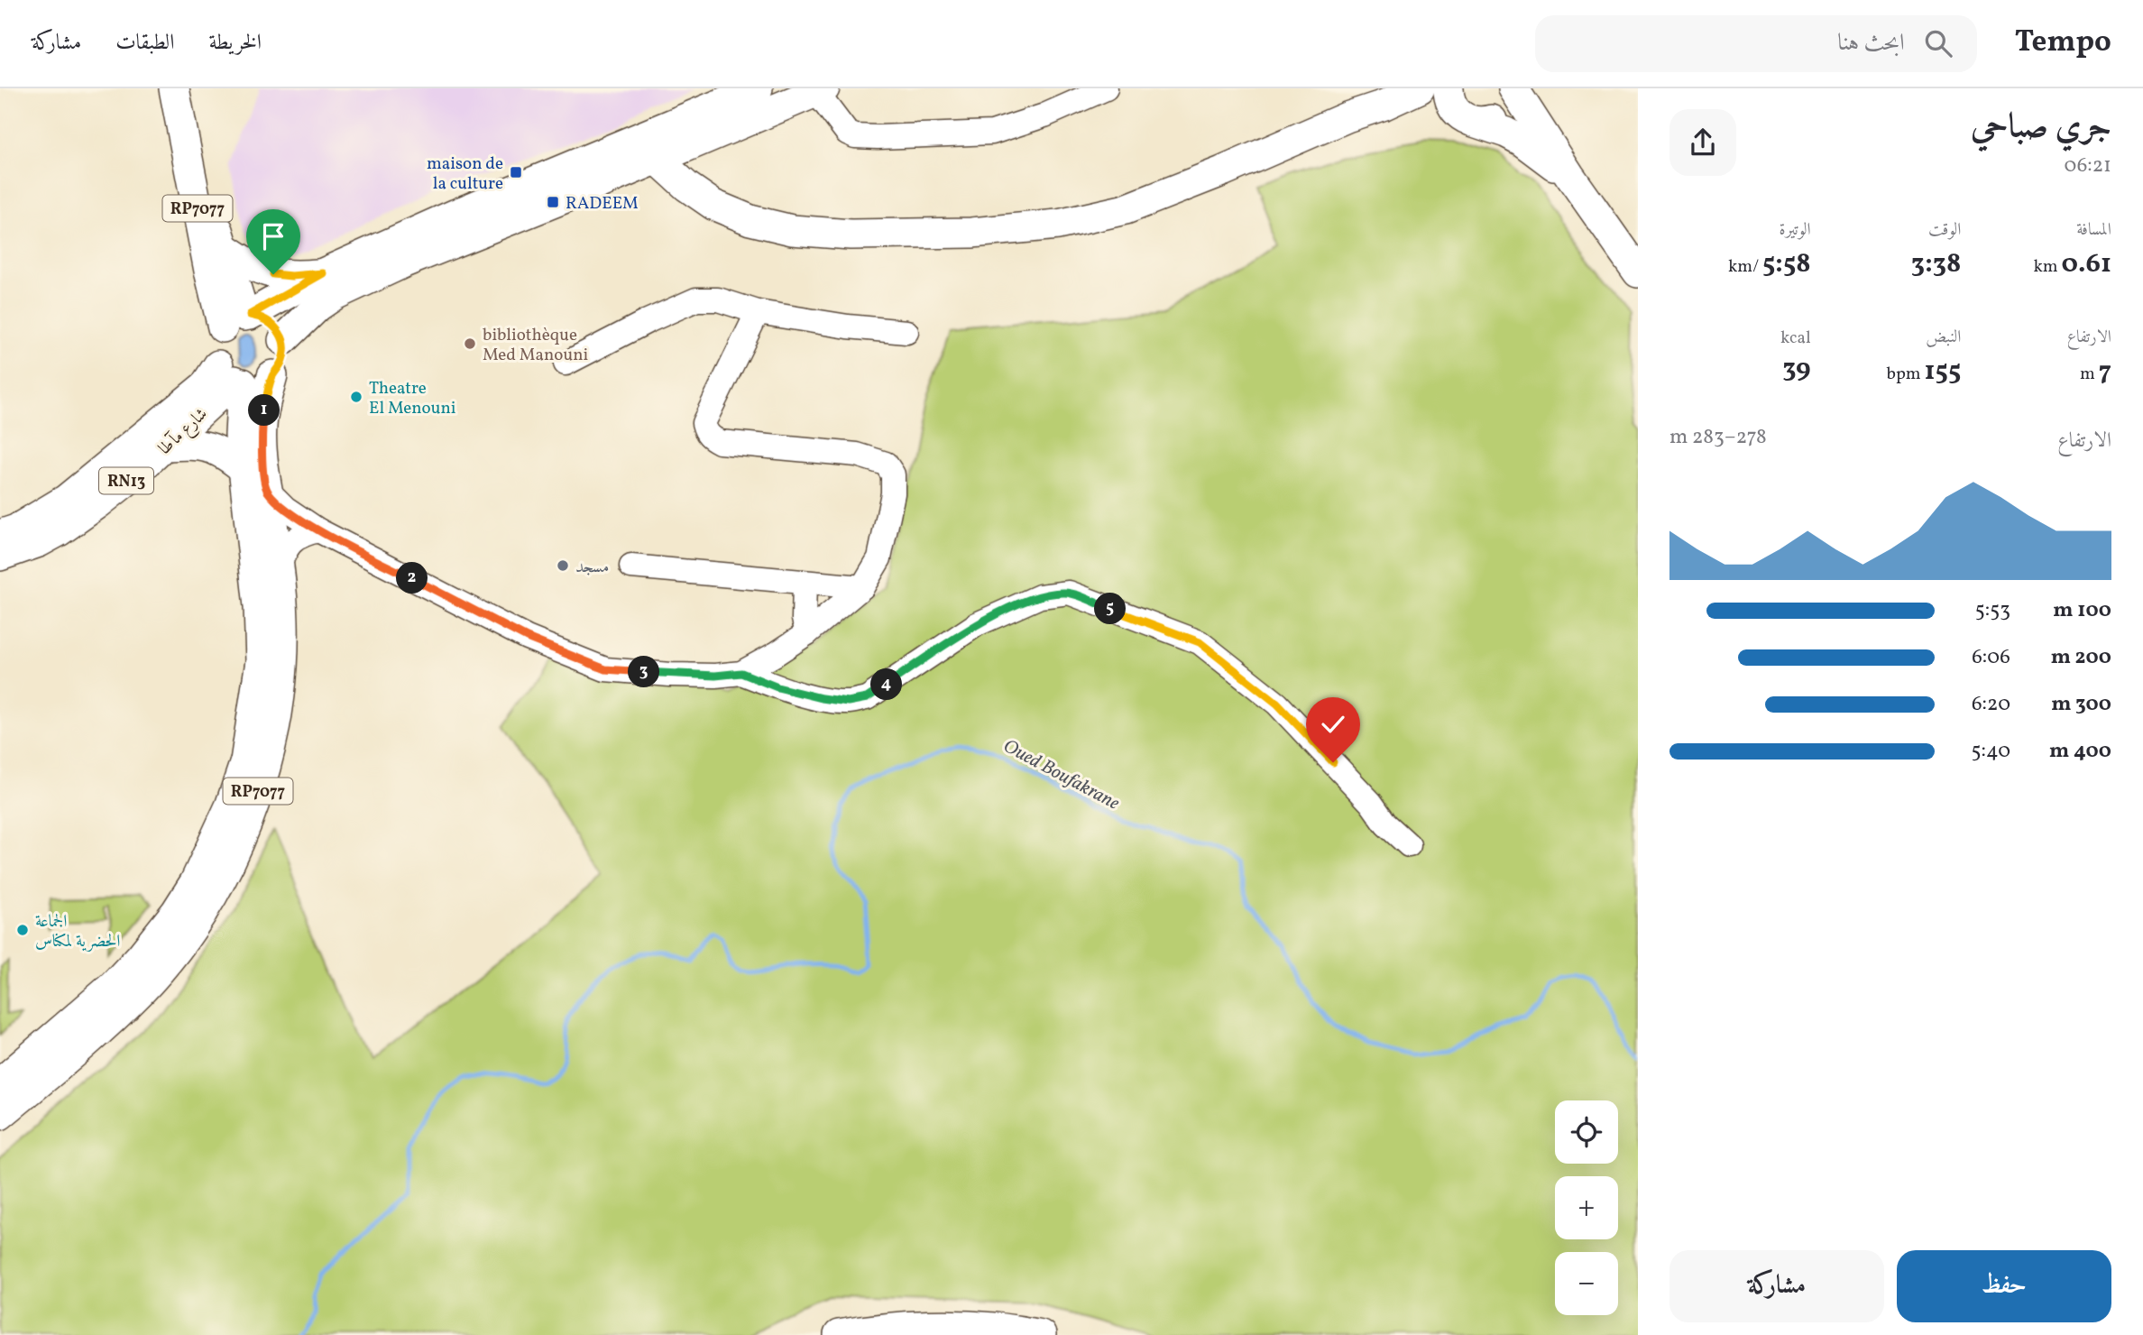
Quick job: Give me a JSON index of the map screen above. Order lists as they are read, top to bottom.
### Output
{
  "streets": {
    "main road": ["RP7077", "شارع مآطا", "RN13"]
  },
  "crossings": [
    ["RP7077", "شارع مآطا"],
    ["RP7077", "RN13"],
    ["شارع مآطا", "RN13"]
  ],
  "water": ["Oued Boufakrane"],
  "places": {
    "transit": ["maison de la culture", "RADEEM"],
    "other": [
      "bibliothèque Med Manouni",
      "Theatre El Menouni",
      "مسجد",
      "الجماعة الحضرية لمكناس"
    ]
  },
  "page": {
    "header": "Tempo",
    "search": "ابحث هنا",
    "nav": ["الخريطة", "الطبقات", "مشاركة"],
    "heading": ["جري صباحي", "06:21"],
    "stats": [
      ["المسافة", "0.61 km"],
      ["الوقت", "3:38"],
      ["الوتيرة", "5:58 /km"],
      ["الارتفاع", "7 m"],
      ["النبض", "155 bpm"],
      ["kcal", "39"]
    ],
    "pins": [
      "1",
      "2",
      "5",
      "3",
      "4"
    ],
    "chart": ["الارتفاع", "278–283 m"],
    "list": [
      {
        "name": "100 m",
        "note": "5:53"
      },
      {
        "name": "200 m",
        "note": "6:06"
      },
      {
        "name": "300 m",
        "note": "6:20"
      },
      {
        "name": "400 m",
        "note": "5:40"
      }
    ],
    "map_buttons": ["+", "−"],
    "buttons": ["حفظ", "مشاركة"]
  }
}
